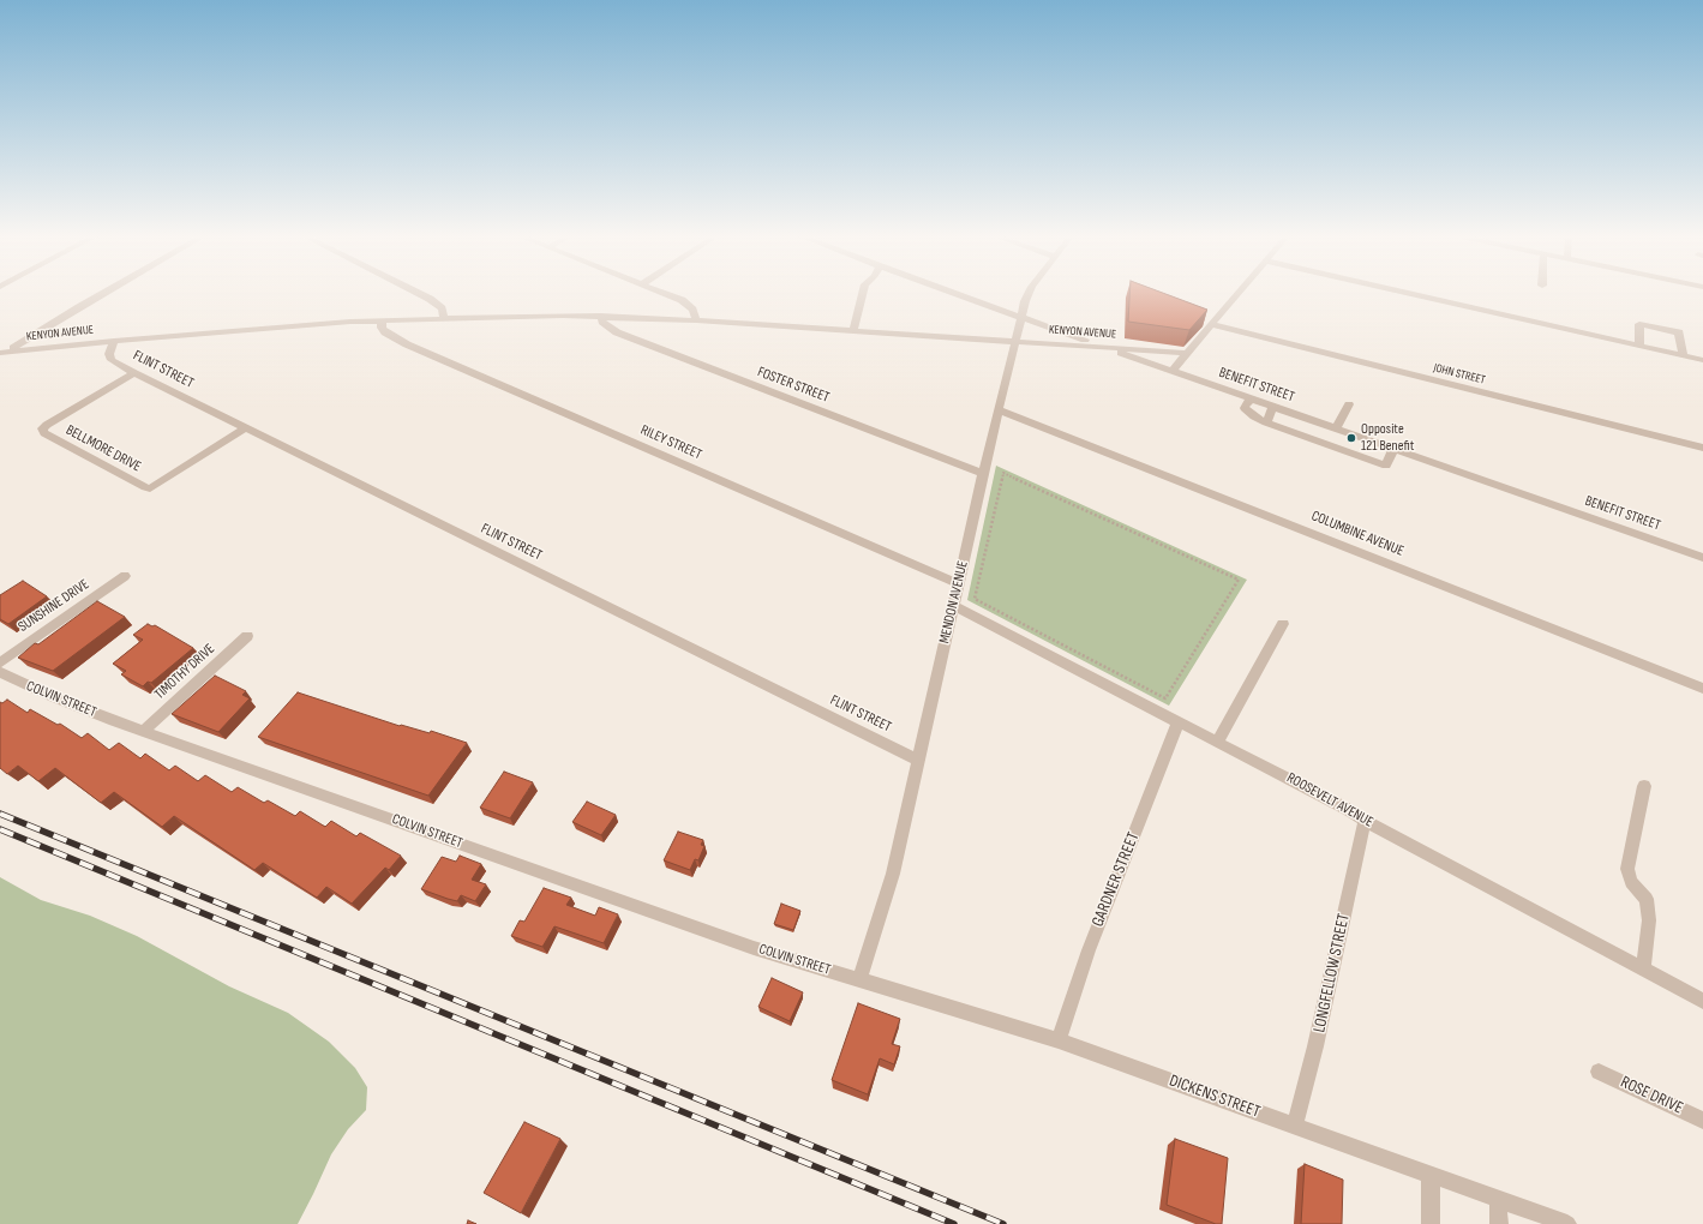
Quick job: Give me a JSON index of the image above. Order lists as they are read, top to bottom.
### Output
{
  "streets": {
    "street": [
      "KENYON AVENUE",
      "FLINT STREET",
      "JOHN STREET",
      "FOSTER STREET",
      "BENEFIT STREET",
      "RILEY STREET",
      "BELLMORE DRIVE",
      "COLUMBINE AVENUE",
      "MENDON AVENUE",
      "SUNSHINE DRIVE",
      "TIMOTHY DRIVE",
      "COLVIN STREET",
      "ROOSEVELT AVENUE",
      "GARDNER STREET",
      "LONGFELLOW STREET",
      "ROSE DRIVE",
      "DICKENS STREET"
    ]
  },
  "crossings": [
    ["KENYON AVENUE", "FLINT STREET"],
    ["KENYON AVENUE", "FOSTER STREET"],
    ["KENYON AVENUE", "BENEFIT STREET"],
    ["KENYON AVENUE", "RILEY STREET"],
    ["KENYON AVENUE", "MENDON AVENUE"],
    ["FLINT STREET", "BELLMORE DRIVE"],
    ["FLINT STREET", "MENDON AVENUE"],
    ["FOSTER STREET", "MENDON AVENUE"],
    ["BENEFIT STREET", "MENDON AVENUE"],
    ["RILEY STREET", "MENDON AVENUE"],
    ["COLUMBINE AVENUE", "MENDON AVENUE"],
    ["MENDON AVENUE", "COLVIN STREET"],
    ["MENDON AVENUE", "ROOSEVELT AVENUE"],
    ["MENDON AVENUE", "DICKENS STREET"],
    ["TIMOTHY DRIVE", "COLVIN STREET"],
    ["COLVIN STREET", "DICKENS STREET"],
    ["ROOSEVELT AVENUE", "GARDNER STREET"],
    ["ROOSEVELT AVENUE", "LONGFELLOW STREET"],
    ["GARDNER STREET", "DICKENS STREET"],
    ["LONGFELLOW STREET", "DICKENS STREET"]
  ],
  "places": ["Opposite 121 Benefit"]
}
